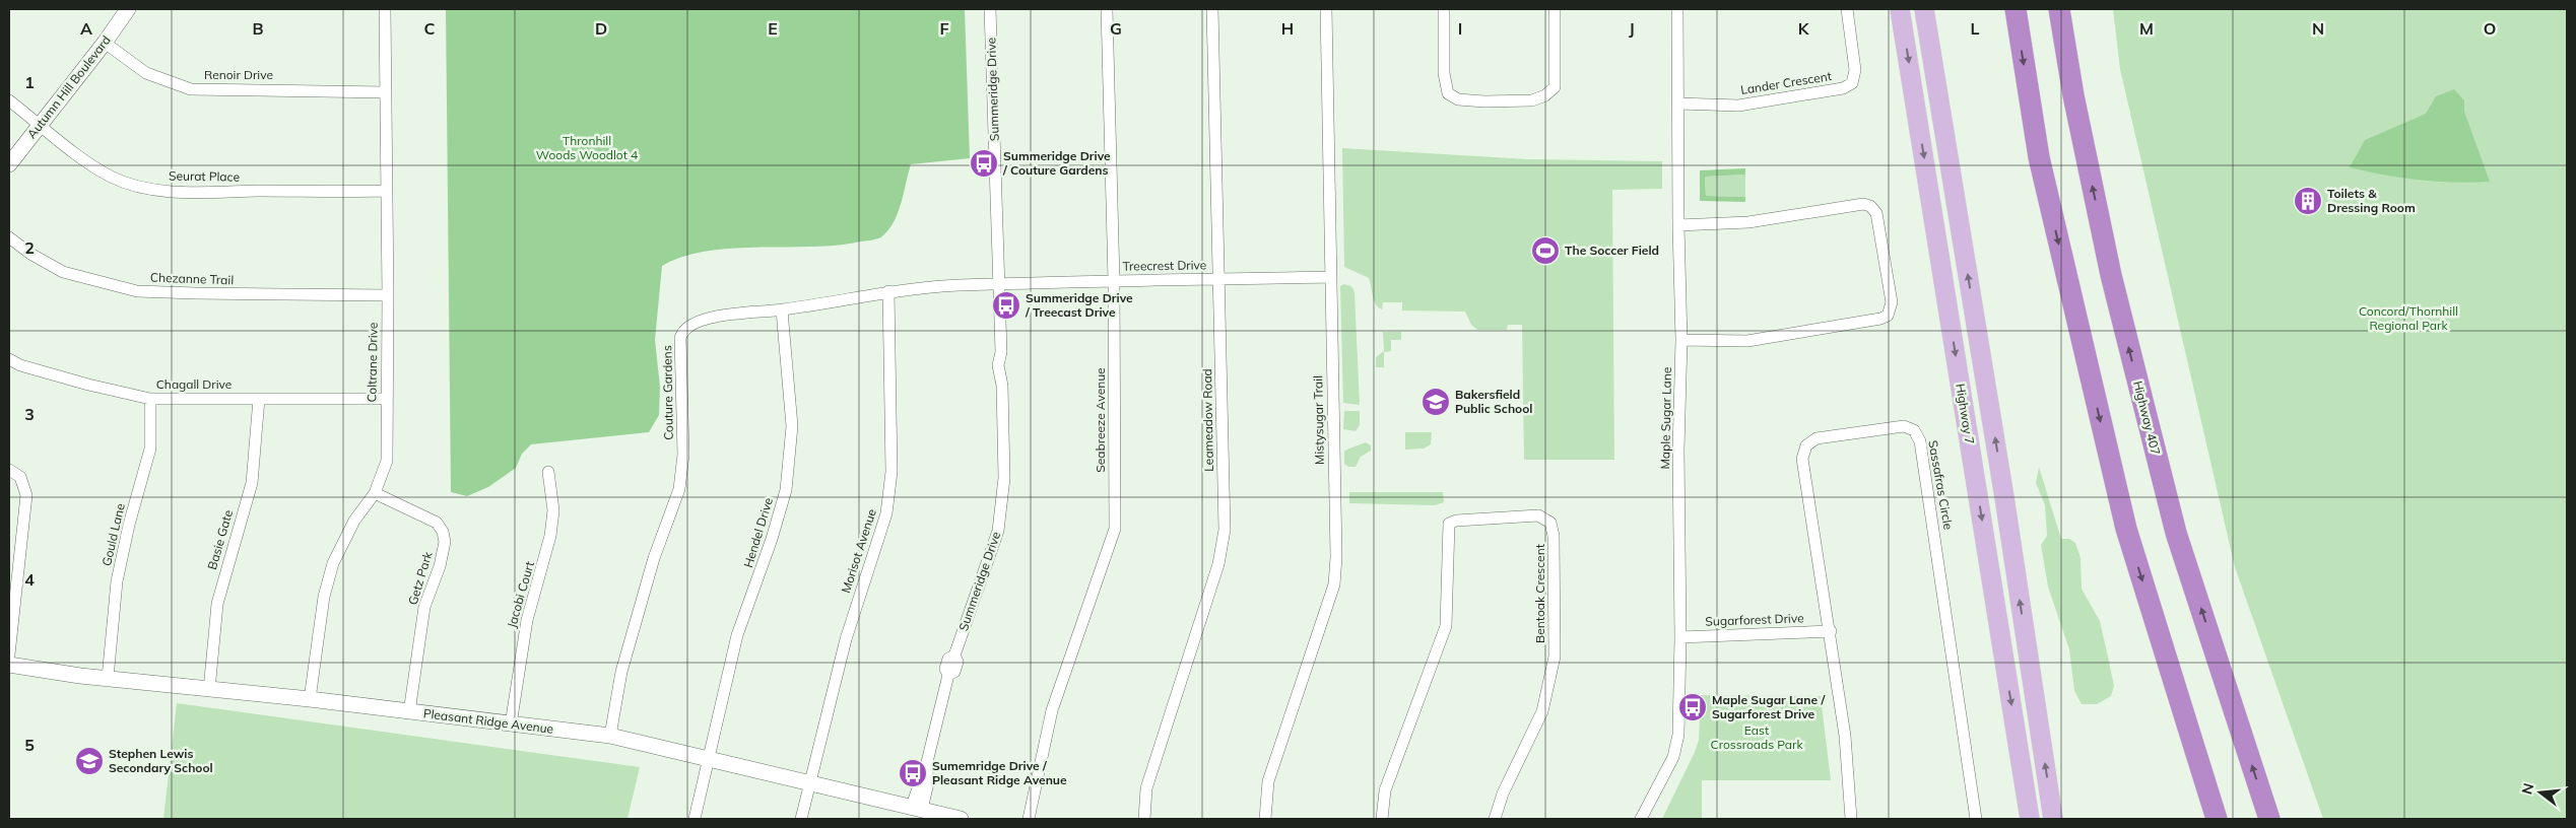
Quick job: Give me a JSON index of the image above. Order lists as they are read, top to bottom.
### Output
{
  "streets": {
    "highway": ["Highway 407"],
    "main road": ["Highway 7"],
    "street": [
      "Renoir Drive",
      "Lander Crescent",
      "Autumn Hill Boulevard",
      "Summeridge Drive",
      "Seurat Place",
      "Treecrest Drive",
      "Chezanne Trail",
      "Coltrane Drive",
      "Chagall Drive",
      "Couture Gardens",
      "Maple Sugar Lane",
      "Seabreeze Avenue",
      "Leameadow Road",
      "Mistysugar Trail",
      "Sassafras Circle",
      "Hendel Drive",
      "Gould Lane",
      "Basie Gate",
      "Morisot Avenue",
      "Getz Park",
      "Bentoak Crescent",
      "Jacobi Court",
      "Sugarforest Drive",
      "Pleasant Ridge Avenue"
    ]
  },
  "crossings": [
    ["Renoir Drive", "Autumn Hill Boulevard"],
    ["Renoir Drive", "Coltrane Drive"],
    ["Lander Crescent", "Maple Sugar Lane"],
    ["Autumn Hill Boulevard", "Seurat Place"],
    ["Summeridge Drive", "Treecrest Drive"],
    ["Summeridge Drive", "Couture Gardens"],
    ["Summeridge Drive", "Pleasant Ridge Avenue"],
    ["Seurat Place", "Coltrane Drive"],
    ["Treecrest Drive", "Couture Gardens"],
    ["Treecrest Drive", "Seabreeze Avenue"],
    ["Treecrest Drive", "Leameadow Road"],
    ["Treecrest Drive", "Mistysugar Trail"],
    ["Chezanne Trail", "Coltrane Drive"],
    ["Coltrane Drive", "Chagall Drive"],
    ["Coltrane Drive", "Getz Park"],
    ["Coltrane Drive", "Pleasant Ridge Avenue"],
    ["Chagall Drive", "Gould Lane"],
    ["Chagall Drive", "Basie Gate"],
    ["Couture Gardens", "Hendel Drive"],
    ["Couture Gardens", "Morisot Avenue"],
    ["Couture Gardens", "Pleasant Ridge Avenue"],
    ["Maple Sugar Lane", "Sugarforest Drive"],
    ["Sassafras Circle", "Sugarforest Drive"],
    ["Hendel Drive", "Pleasant Ridge Avenue"],
    ["Gould Lane", "Pleasant Ridge Avenue"],
    ["Basie Gate", "Pleasant Ridge Avenue"],
    ["Morisot Avenue", "Pleasant Ridge Avenue"],
    ["Getz Park", "Pleasant Ridge Avenue"],
    ["Jacobi Court", "Pleasant Ridge Avenue"]
  ],
  "parks": ["Thronhill Woods Woodlot 4", "Concord/Thornhill Regional Park", "East Crossroads Park"],
  "places": {
    "bus stop": [
      "Summeridge Drive / Couture Gardens",
      "Summeridge Drive / Treecast Drive",
      "Maple Sugar Lane / Sugarforest Drive",
      "Sumemridge Drive / Pleasant Ridge Avenue"
    ],
    "building": ["Toilets & Dressing Room"],
    "sports": ["The Soccer Field"],
    "school or university": ["Bakersfield Public School", "Stephen Lewis Secondary School"]
  },
  "north": "left",
  "grid": {
    "columns": [
      "A",
      "B",
      "C",
      "D",
      "E",
      "F",
      "G",
      "H",
      "I",
      "J",
      "K",
      "L",
      "M",
      "N",
      "O"
    ],
    "rows": [
      "1",
      "2",
      "3",
      "4",
      "5"
    ]
  }
}
